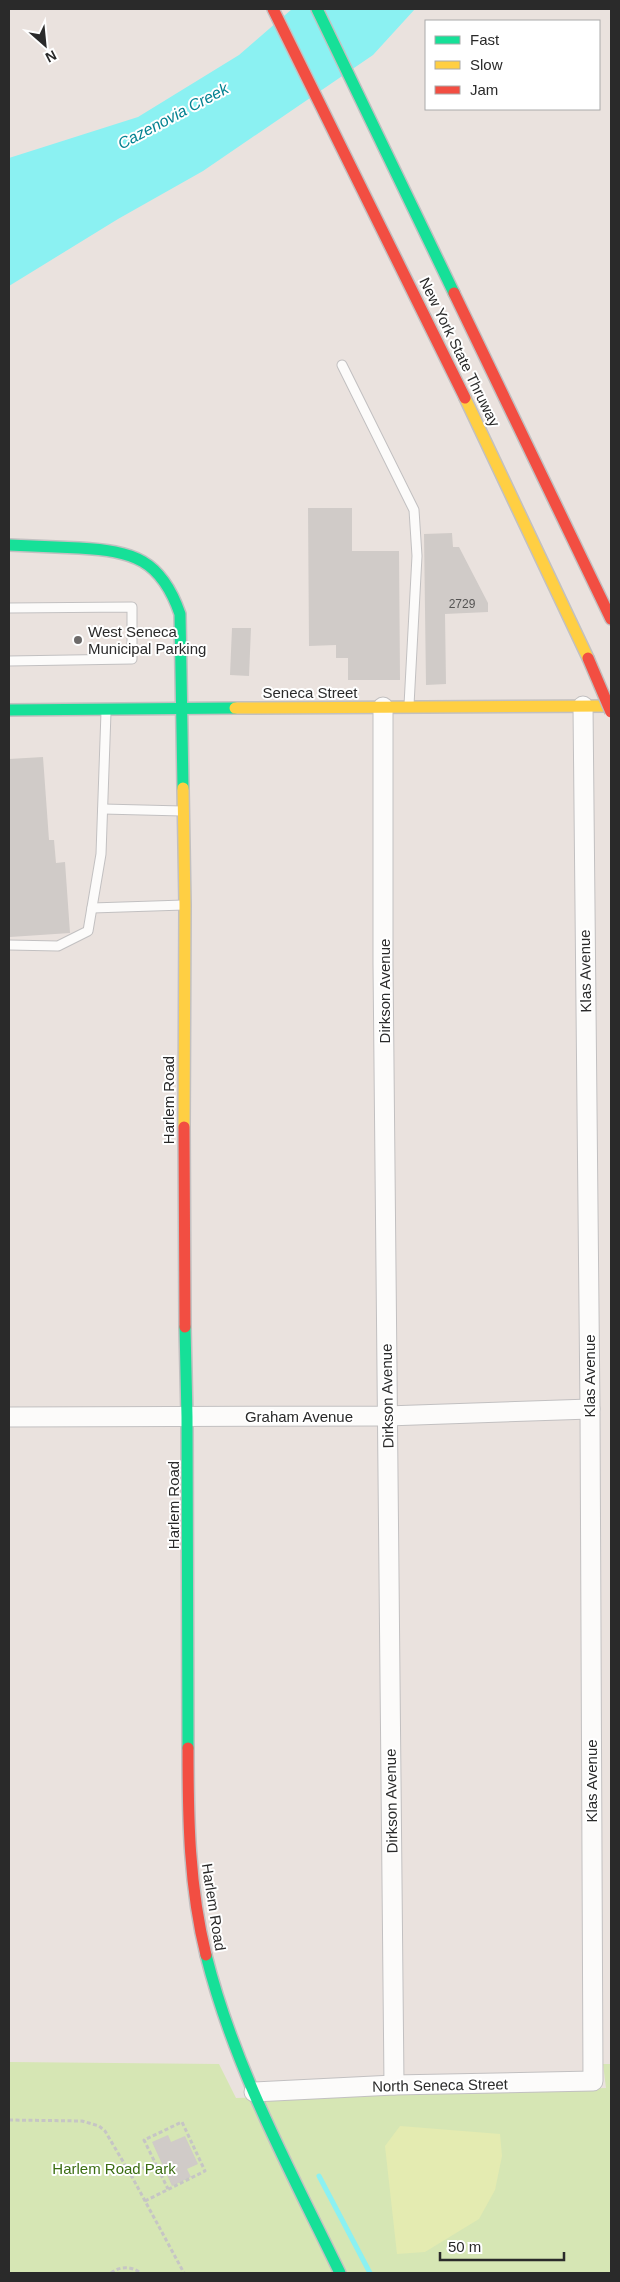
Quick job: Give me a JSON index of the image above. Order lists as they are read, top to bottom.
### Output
{
  "streets": {
    "main road": ["New York State Thruway", "Seneca Street", "Harlem Road"],
    "street": [
      "Klas Avenue",
      "Dirkson Avenue",
      "Graham Avenue",
      "North Seneca Street"
    ]
  },
  "crossings": [
    ["Seneca Street", "Klas Avenue"],
    ["Seneca Street", "Dirkson Avenue"],
    ["Seneca Street", "Harlem Road"],
    ["Klas Avenue", "Graham Avenue"],
    ["Klas Avenue", "North Seneca Street"],
    ["Dirkson Avenue", "Graham Avenue"],
    ["Dirkson Avenue", "North Seneca Street"],
    ["Harlem Road", "Graham Avenue"],
    ["Harlem Road", "North Seneca Street"]
  ],
  "water": ["Cazenovia Creek"],
  "parks": ["Harlem Road Park"],
  "places": ["West Seneca Municipal Parking"],
  "house_numbers": ["2729"],
  "legend": ["Fast", "Slow", "Jam"],
  "scale_bar": "50 m",
  "north": "bottom right"
}
